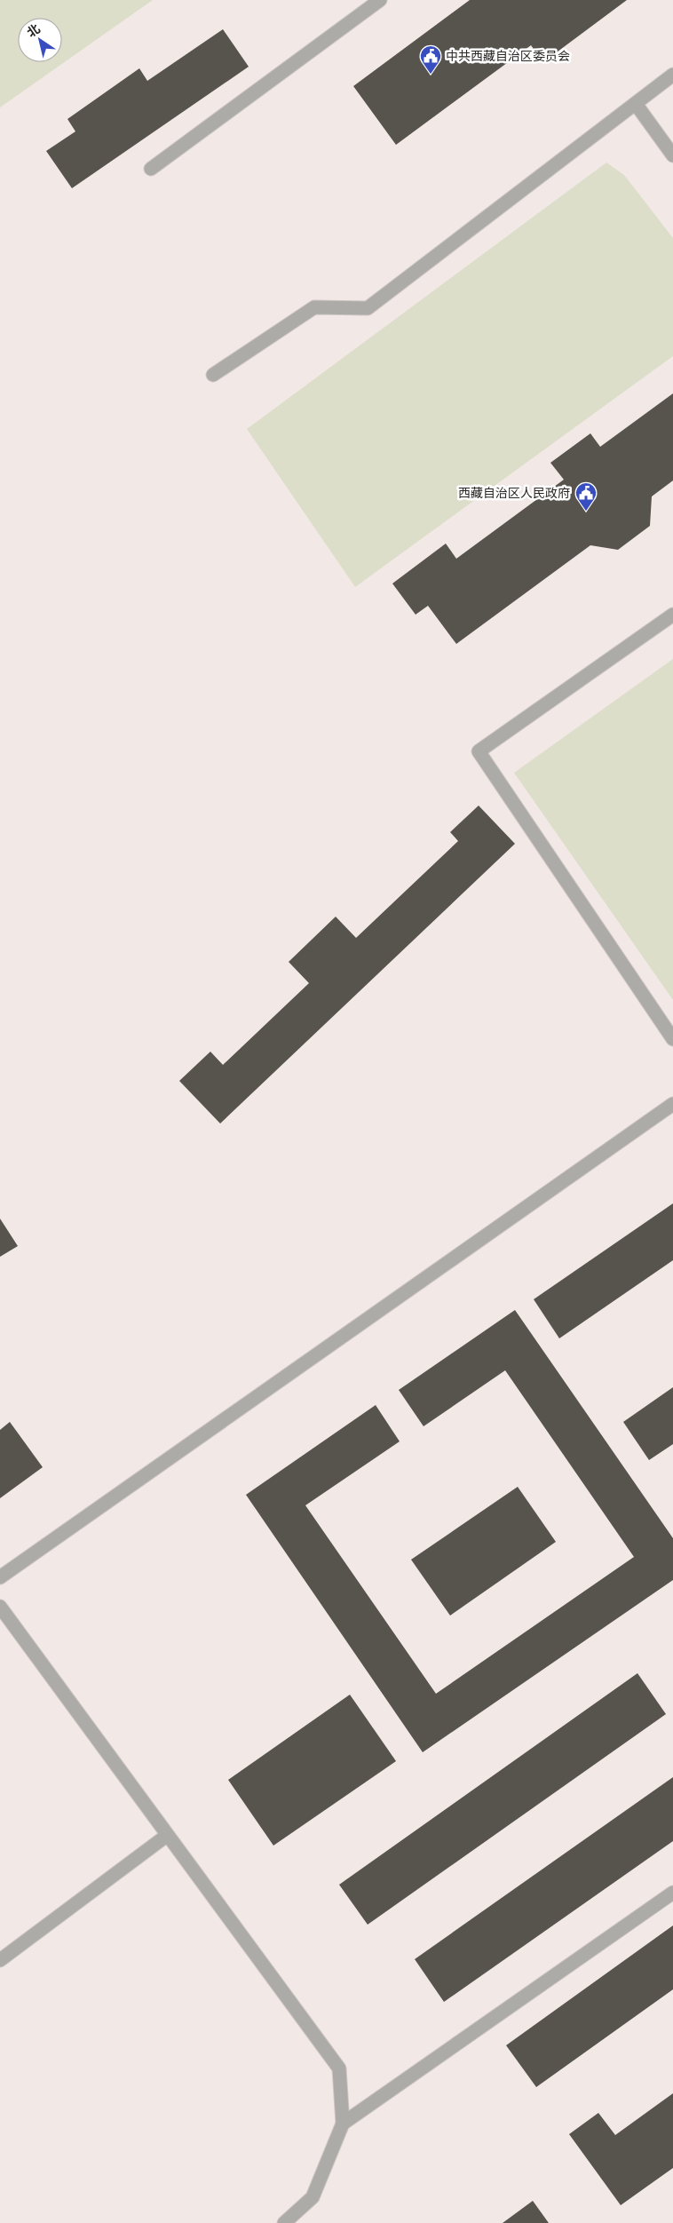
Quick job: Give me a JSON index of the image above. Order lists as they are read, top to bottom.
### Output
{
  "places": {
    "public building": ["中共西藏自治区委员会", "西藏自治区人民政府"]
  },
  "north": "top left"
}
